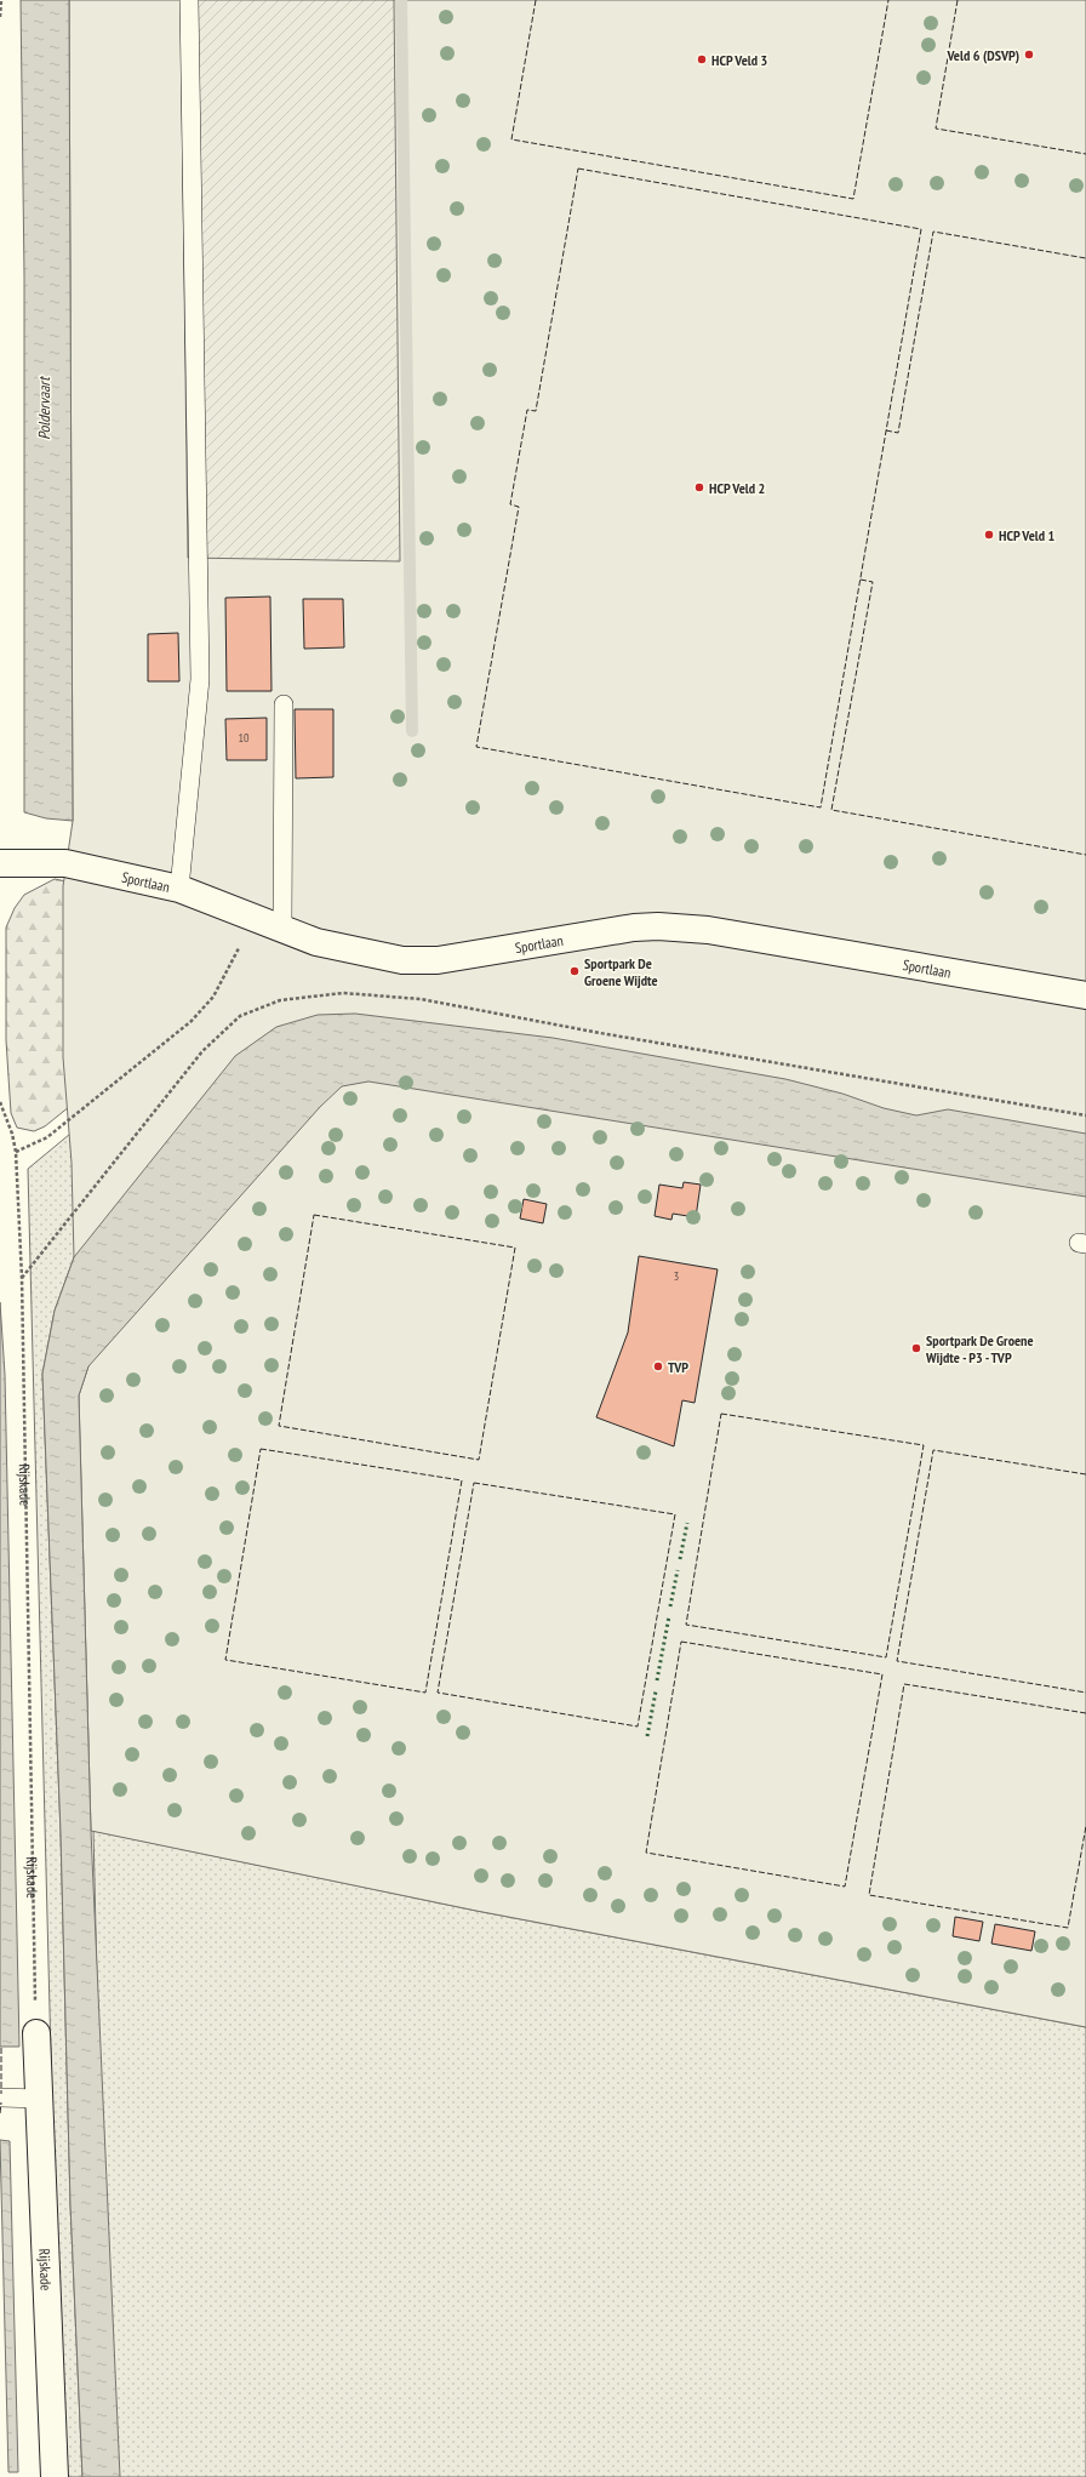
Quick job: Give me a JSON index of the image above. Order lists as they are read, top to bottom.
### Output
{
  "streets": {
    "street": ["Sportlaan", "Rijskade"]
  },
  "water": ["Poldervaart"],
  "places": [
    "Veld 6 (DSVP)",
    "HCP Veld 3",
    "HCP Veld 2",
    "HCP Veld 1",
    "Sportpark De Groene Wijdte",
    "Sportpark De Groene Wijdte - P3 - TVP",
    "TVP"
  ],
  "house_numbers": ["10", "3"]
}
